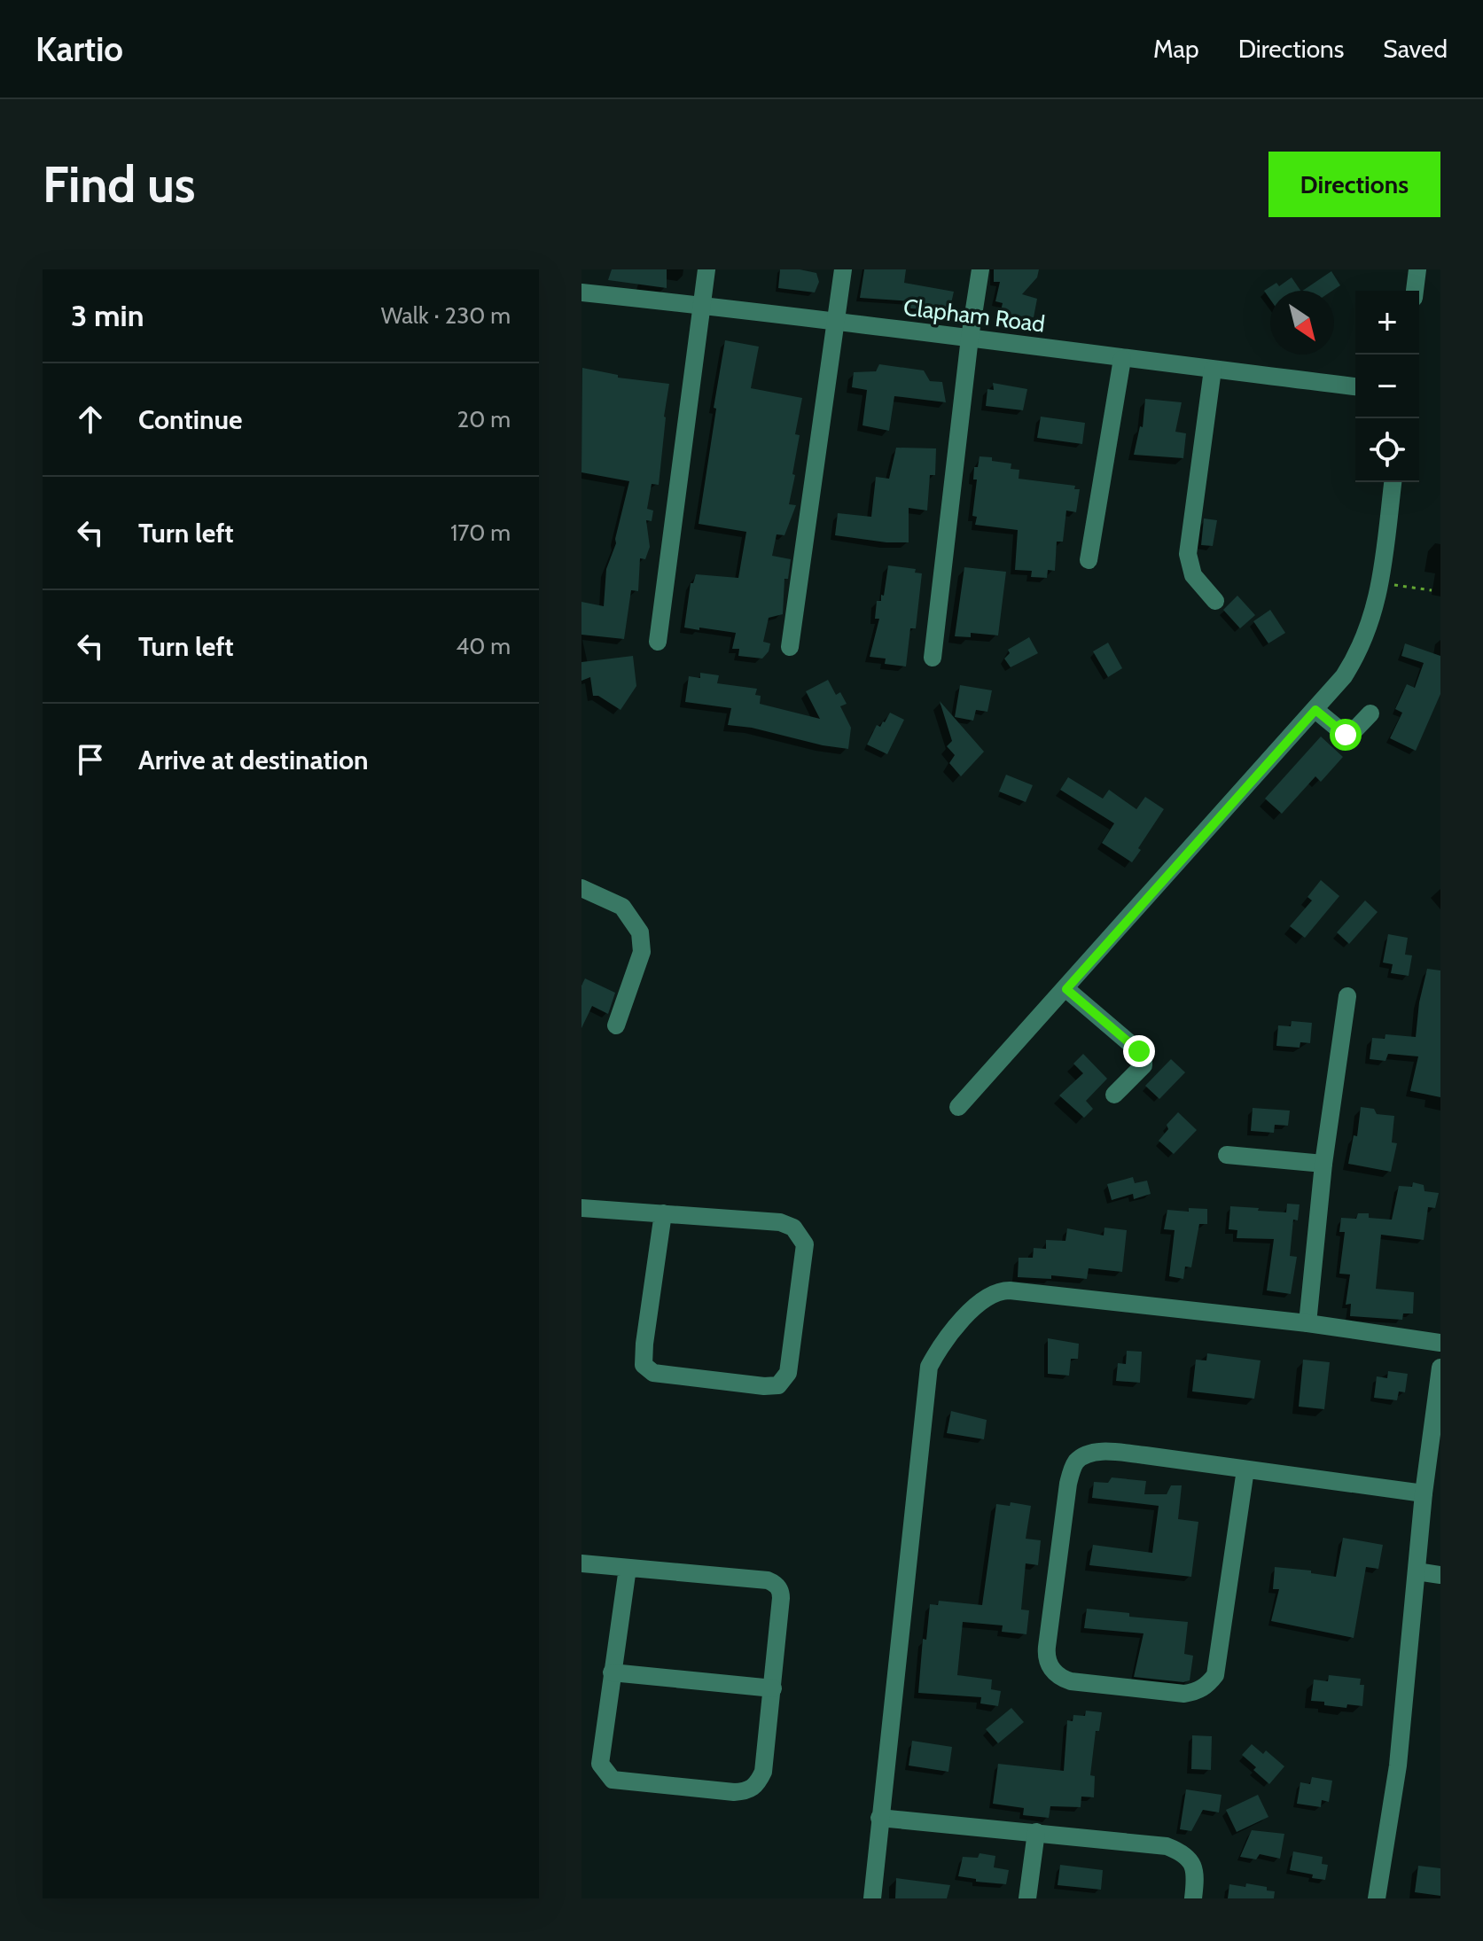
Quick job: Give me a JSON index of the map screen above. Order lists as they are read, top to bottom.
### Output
{
  "streets": {
    "street": ["Clapham Road"]
  },
  "north": "bottom right",
  "page": {
    "header": "Kartio",
    "nav": ["Map", "Directions", "Saved"],
    "buttons": "Directions",
    "title": "Find us",
    "heading": ["3 min", "Walk · 230 m"],
    "map_buttons": ["+", "−"],
    "list": [
      ["Continue", "20 m"],
      ["Turn left", "170 m"],
      ["Turn left", "40 m"],
      "Arrive at destination"
    ]
  }
}
